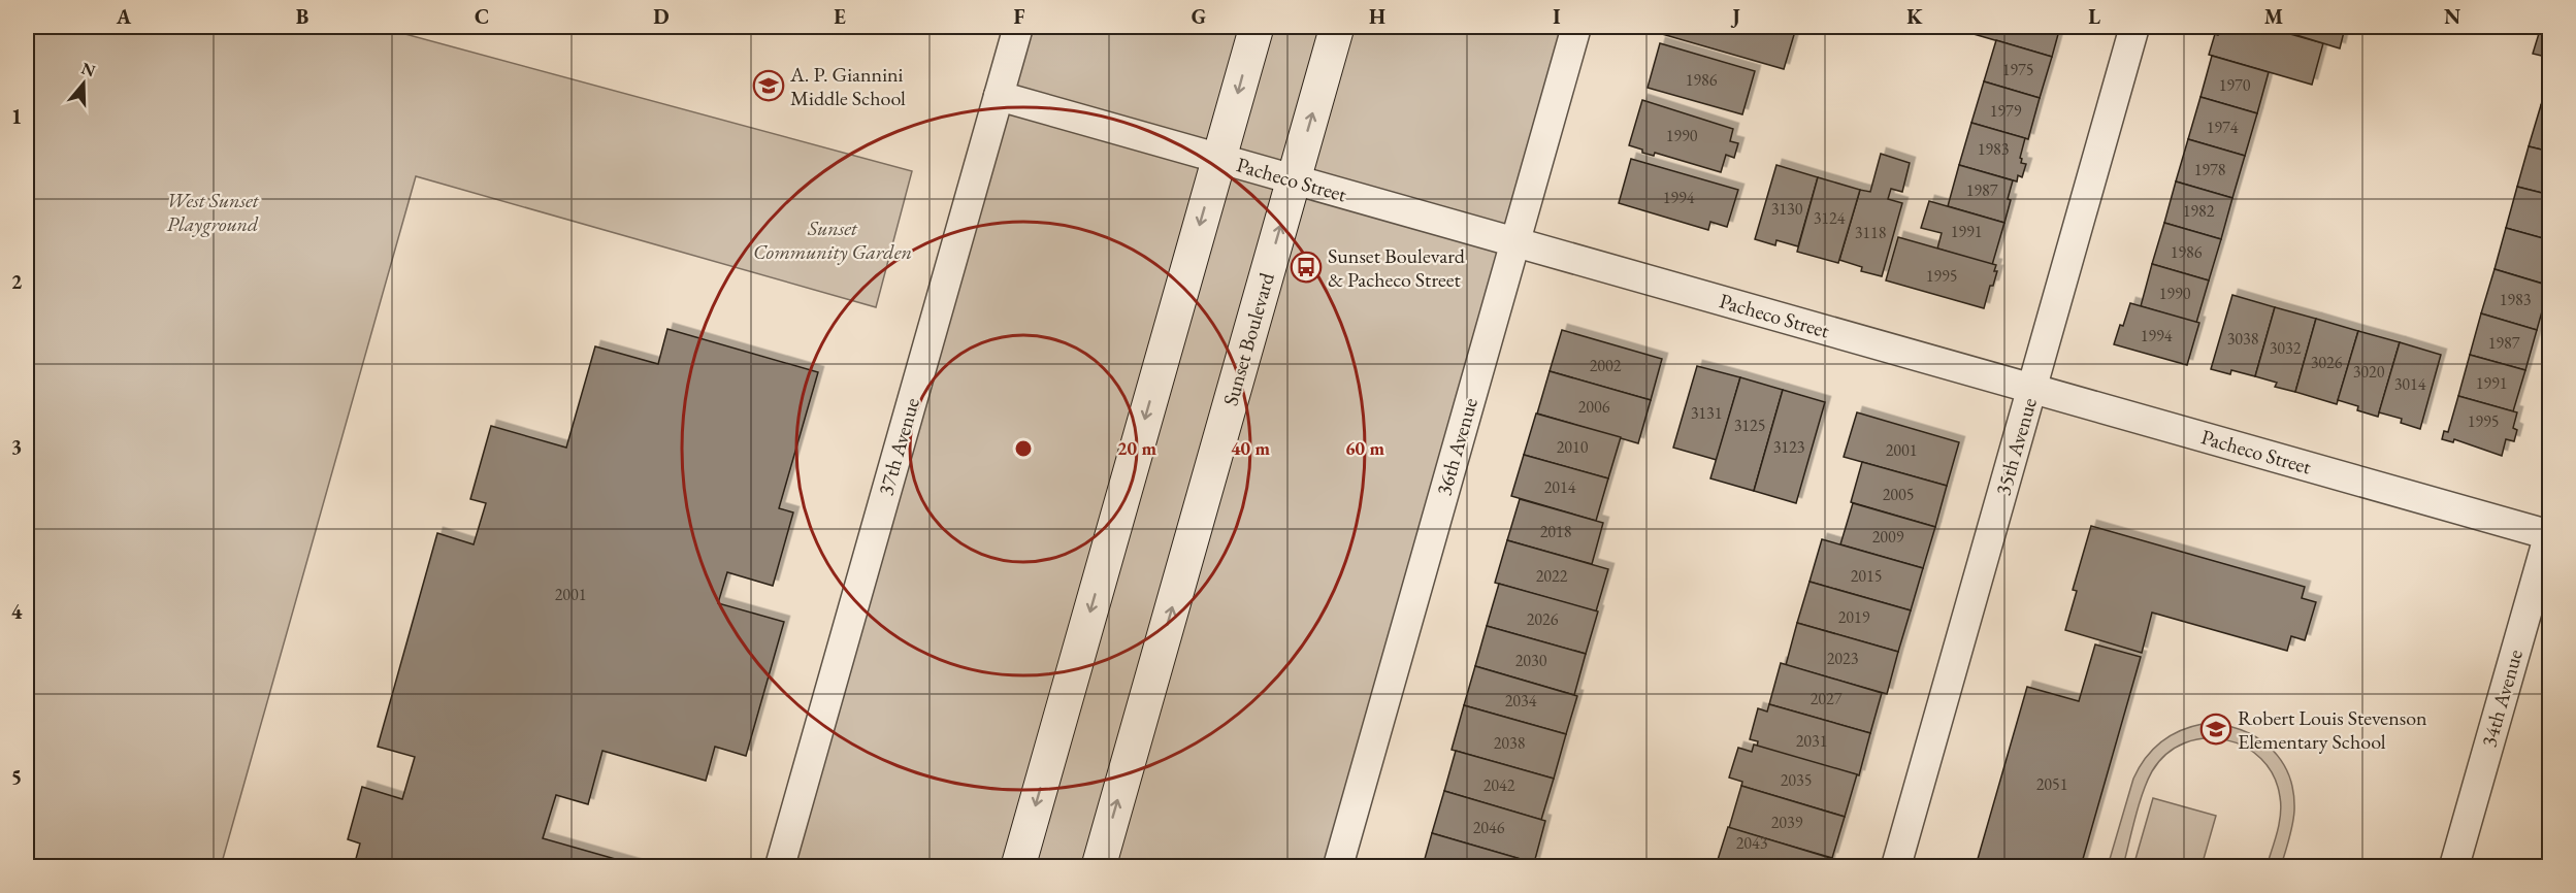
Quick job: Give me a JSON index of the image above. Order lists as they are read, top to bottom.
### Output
{
  "streets": {
    "main road": ["Sunset Boulevard"],
    "street": [
      "Pacheco Street",
      "37th Avenue",
      "36th Avenue",
      "35th Avenue",
      "34th Avenue"
    ]
  },
  "crossings": [
    ["Pacheco Street", "Sunset Boulevard"],
    ["Pacheco Street", "37th Avenue"],
    ["Pacheco Street", "36th Avenue"],
    ["Pacheco Street", "35th Avenue"],
    ["Pacheco Street", "34th Avenue"]
  ],
  "parks": ["West Sunset Playground", "Sunset Community Garden"],
  "places": {
    "school or university": ["A. P. Giannini Middle School", "Robert Louis Stevenson Elementary School"],
    "bus stop": ["Sunset Boulevard & Pacheco Street"]
  },
  "house_numbers": [
    "1975",
    "1986",
    "1970",
    "1979",
    "1974",
    "1990",
    "1983",
    "1978",
    "1987",
    "1994",
    "3130",
    "1982",
    "3124",
    "1991",
    "3118",
    "1986",
    "1995",
    "1990",
    "1983",
    "1994",
    "3038",
    "1987",
    "3032",
    "3026",
    "2002",
    "3020",
    "1991",
    "3014",
    "2006",
    "3131",
    "1995",
    "3125",
    "2010",
    "3123",
    "2001",
    "2014",
    "2005",
    "2018",
    "2009",
    "2022",
    "2015",
    "2001",
    "2019",
    "2026",
    "2023",
    "2030",
    "2027",
    "2034",
    "2031",
    "2038",
    "2035",
    "2051",
    "2042",
    "2039",
    "2046",
    "2043"
  ],
  "north": "top",
  "grid": {
    "columns": [
      "A",
      "B",
      "C",
      "D",
      "E",
      "F",
      "G",
      "H",
      "I",
      "J",
      "K",
      "L",
      "M",
      "N"
    ],
    "rows": [
      "1",
      "2",
      "3",
      "4",
      "5"
    ]
  },
  "rings": ["20 m", "40 m", "60 m"]
}
